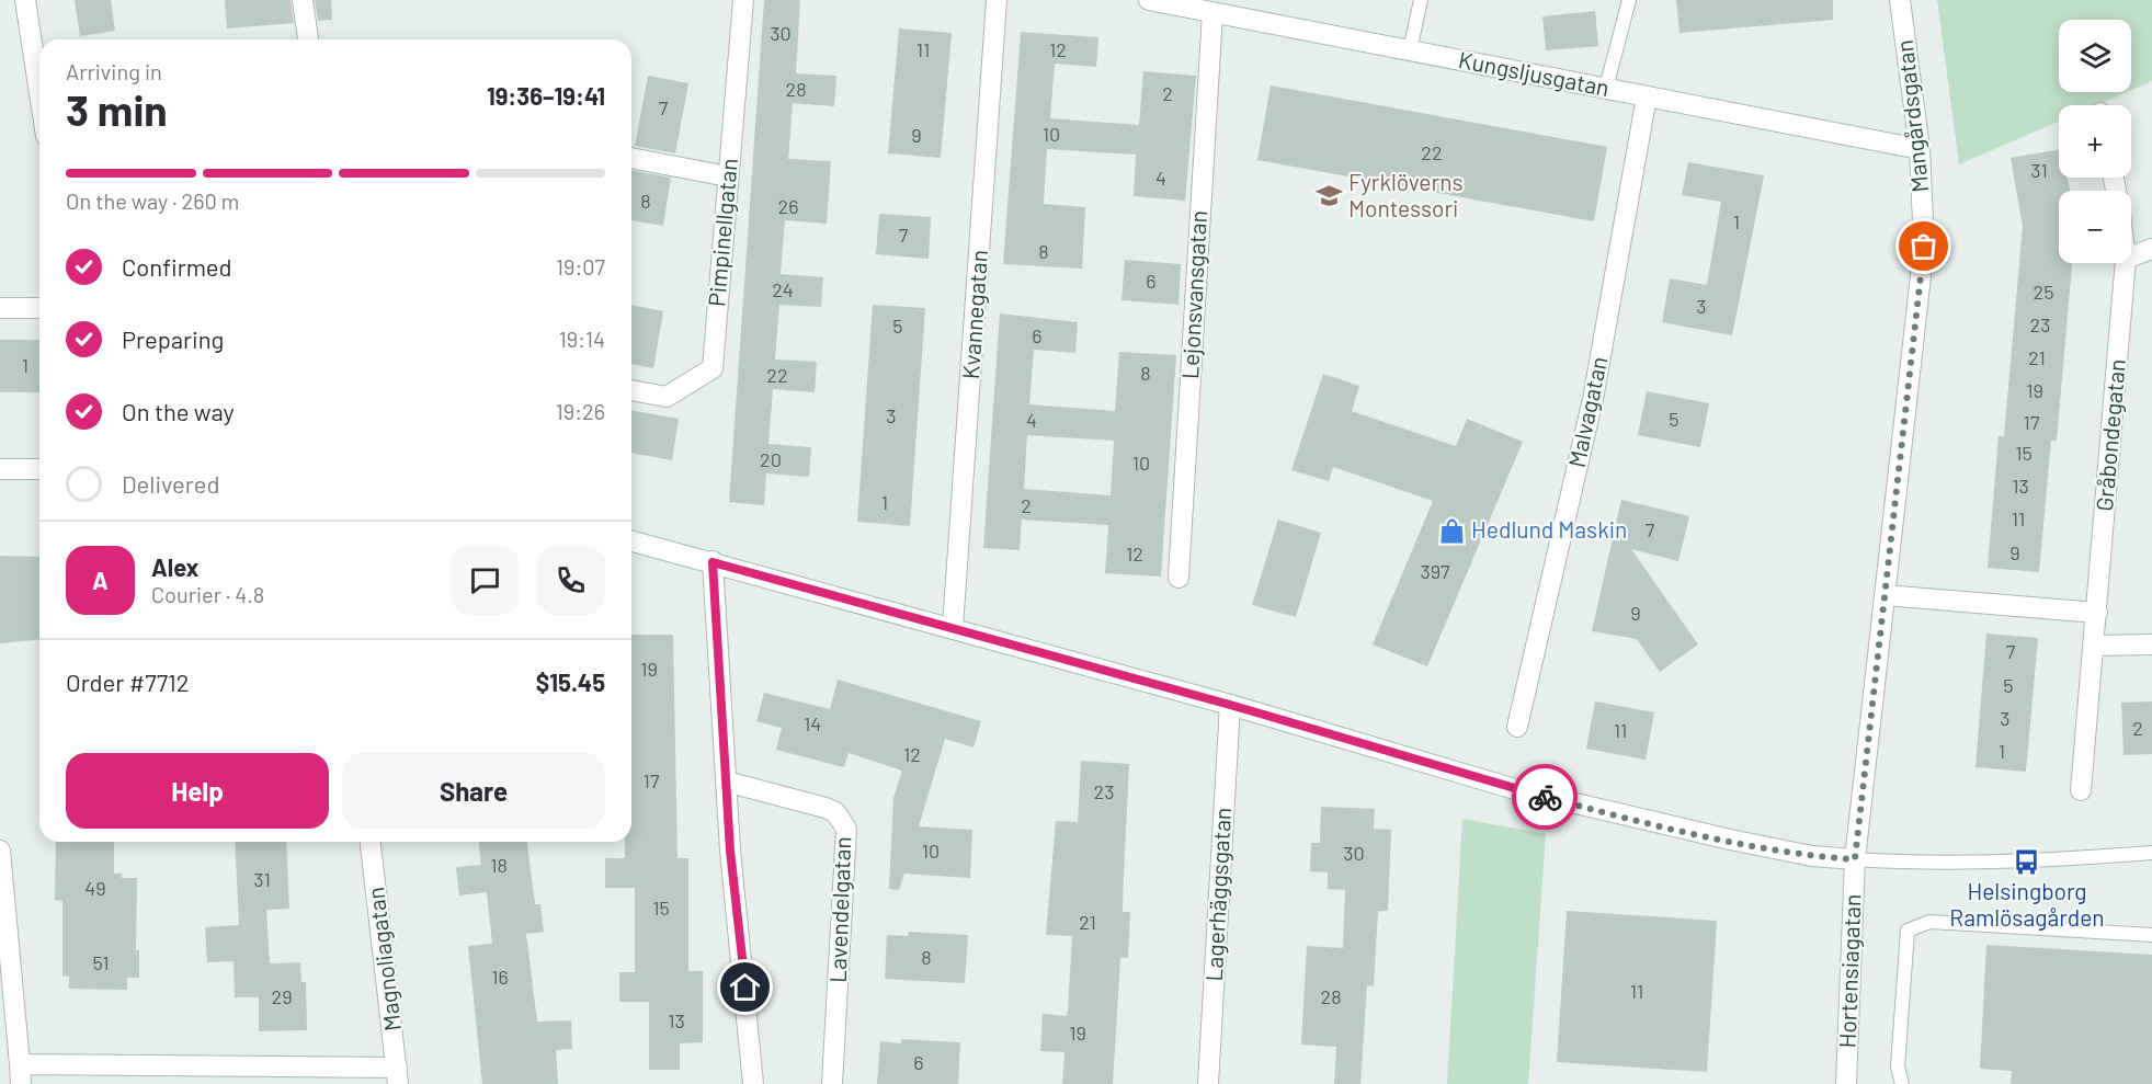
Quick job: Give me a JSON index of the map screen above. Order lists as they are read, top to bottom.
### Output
{
  "streets": {
    "street": [
      "Kungsljusgatan",
      "Mangårdsgatan",
      "Pimpinellgatan",
      "Lejonsvansgatan",
      "Kvannegatan",
      "Malvagatan",
      "Gråbondegatan",
      "Lagerhäggsgatan",
      "Lavendelgatan",
      "Magnoliagatan",
      "Hortensiagatan"
    ]
  },
  "crossings": [
    ["Kungsljusgatan", "Mangårdsgatan"],
    ["Kungsljusgatan", "Lejonsvansgatan"],
    ["Kungsljusgatan", "Malvagatan"],
    ["Mangårdsgatan", "Hortensiagatan"]
  ],
  "places": {
    "school or university": ["Fyrklöverns Montessori"],
    "shop": ["Hedlund Maskin"],
    "bus stop": ["Helsingborg Ramlösagården"]
  },
  "house_numbers": [
    "30",
    "11",
    "12",
    "28",
    "2",
    "7",
    "10",
    "9",
    "22",
    "31",
    "4",
    "8",
    "26",
    "1",
    "7",
    "8",
    "6",
    "24",
    "25",
    "3",
    "23",
    "5",
    "6",
    "21",
    "1",
    "8",
    "22",
    "19",
    "3",
    "5",
    "4",
    "17",
    "15",
    "20",
    "10",
    "13",
    "1",
    "2",
    "11",
    "7",
    "9",
    "12",
    "397",
    "9",
    "7",
    "19",
    "5",
    "3",
    "14",
    "2",
    "11",
    "1",
    "12",
    "17",
    "23",
    "10",
    "30",
    "18",
    "31",
    "49",
    "15",
    "21",
    "8",
    "51",
    "16",
    "11",
    "29",
    "28",
    "13",
    "19",
    "6"
  ],
  "page": {
    "map_buttons": ["+", "−"],
    "heading": ["3 min", "Arriving in", "19:36–19:41"],
    "panel": [
      "Alex",
      "Courier · 4.8",
      "Order #7712",
      "$15.45"
    ],
    "bar": "On the way · 260 m",
    "list": [
      ["Confirmed", "19:07"],
      ["Preparing", "19:14"],
      ["On the way", "19:26"],
      "Delivered"
    ],
    "round": "A",
    "buttons": ["Help", "Share"]
  }
}
